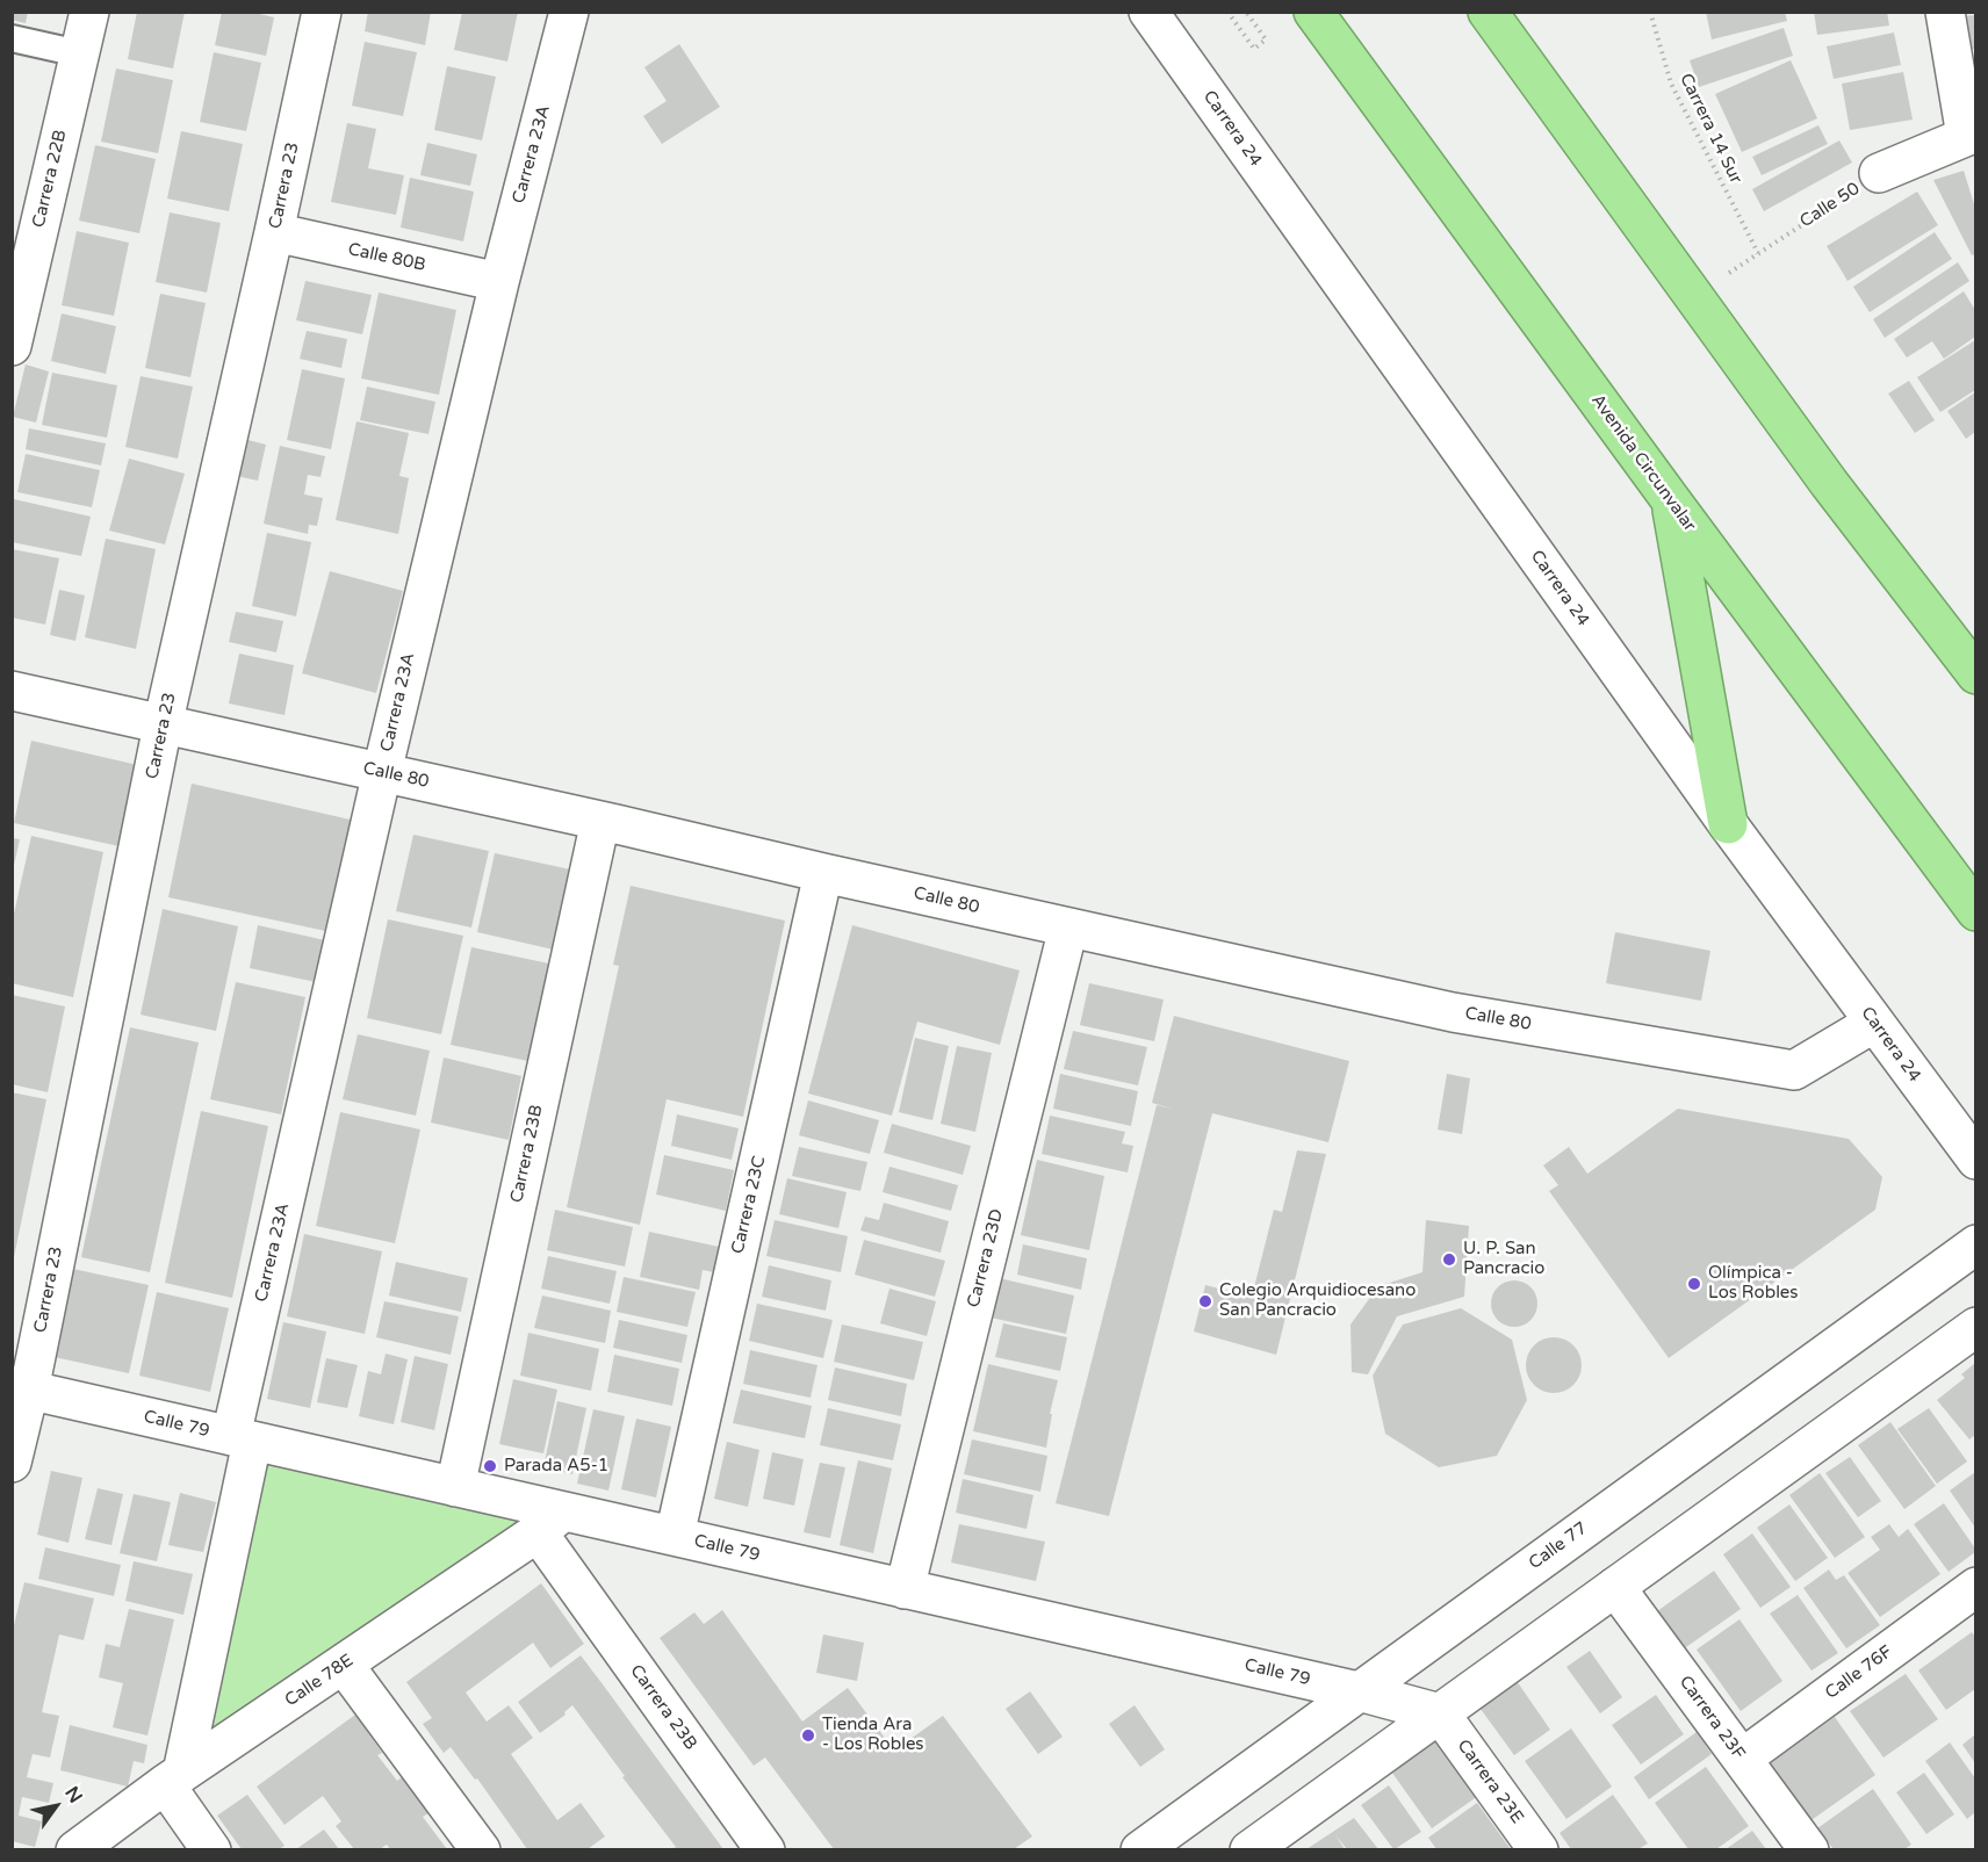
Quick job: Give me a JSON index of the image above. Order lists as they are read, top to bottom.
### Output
{
  "streets": {
    "highway": ["Avenida Circunvalar"],
    "street": [
      "Carrera 24",
      "Carrera 23A",
      "Carrera 22B",
      "Carrera 23",
      "Calle 50",
      "Calle 80B",
      "Calle 80",
      "Carrera 23B",
      "Carrera 23C",
      "Carrera 23D",
      "Calle 79",
      "Calle 77",
      "Calle 76F",
      "Calle 78E",
      "Carrera 23F",
      "Carrera 23E"
    ],
    "path": ["Carrera 14 Sur"]
  },
  "crossings": [
    ["Carrera 24", "Calle 80"],
    ["Carrera 14 Sur", "Calle 50"],
    ["Carrera 23A", "Calle 80B"],
    ["Carrera 23A", "Calle 80"],
    ["Carrera 23A", "Calle 79"],
    ["Carrera 23A", "Calle 78E"],
    ["Carrera 23", "Calle 80B"],
    ["Carrera 23", "Calle 80"],
    ["Carrera 23", "Calle 79"],
    ["Calle 80", "Carrera 23B"],
    ["Calle 80", "Carrera 23C"],
    ["Calle 80", "Carrera 23D"],
    ["Carrera 23B", "Calle 79"],
    ["Carrera 23B", "Calle 78E"],
    ["Carrera 23C", "Calle 79"],
    ["Carrera 23D", "Calle 79"],
    ["Calle 79", "Calle 77"],
    ["Calle 79", "Calle 78E"],
    ["Calle 79", "Carrera 23E"],
    ["Calle 76F", "Carrera 23F"]
  ],
  "places": [
    "U. P. San Pancracio",
    "Olímpica - Los Robles",
    "Colegio Arquidiocesano San Pancracio",
    "Parada A5-1",
    "Tienda Ara - Los Robles"
  ],
  "north": "top right"
}
